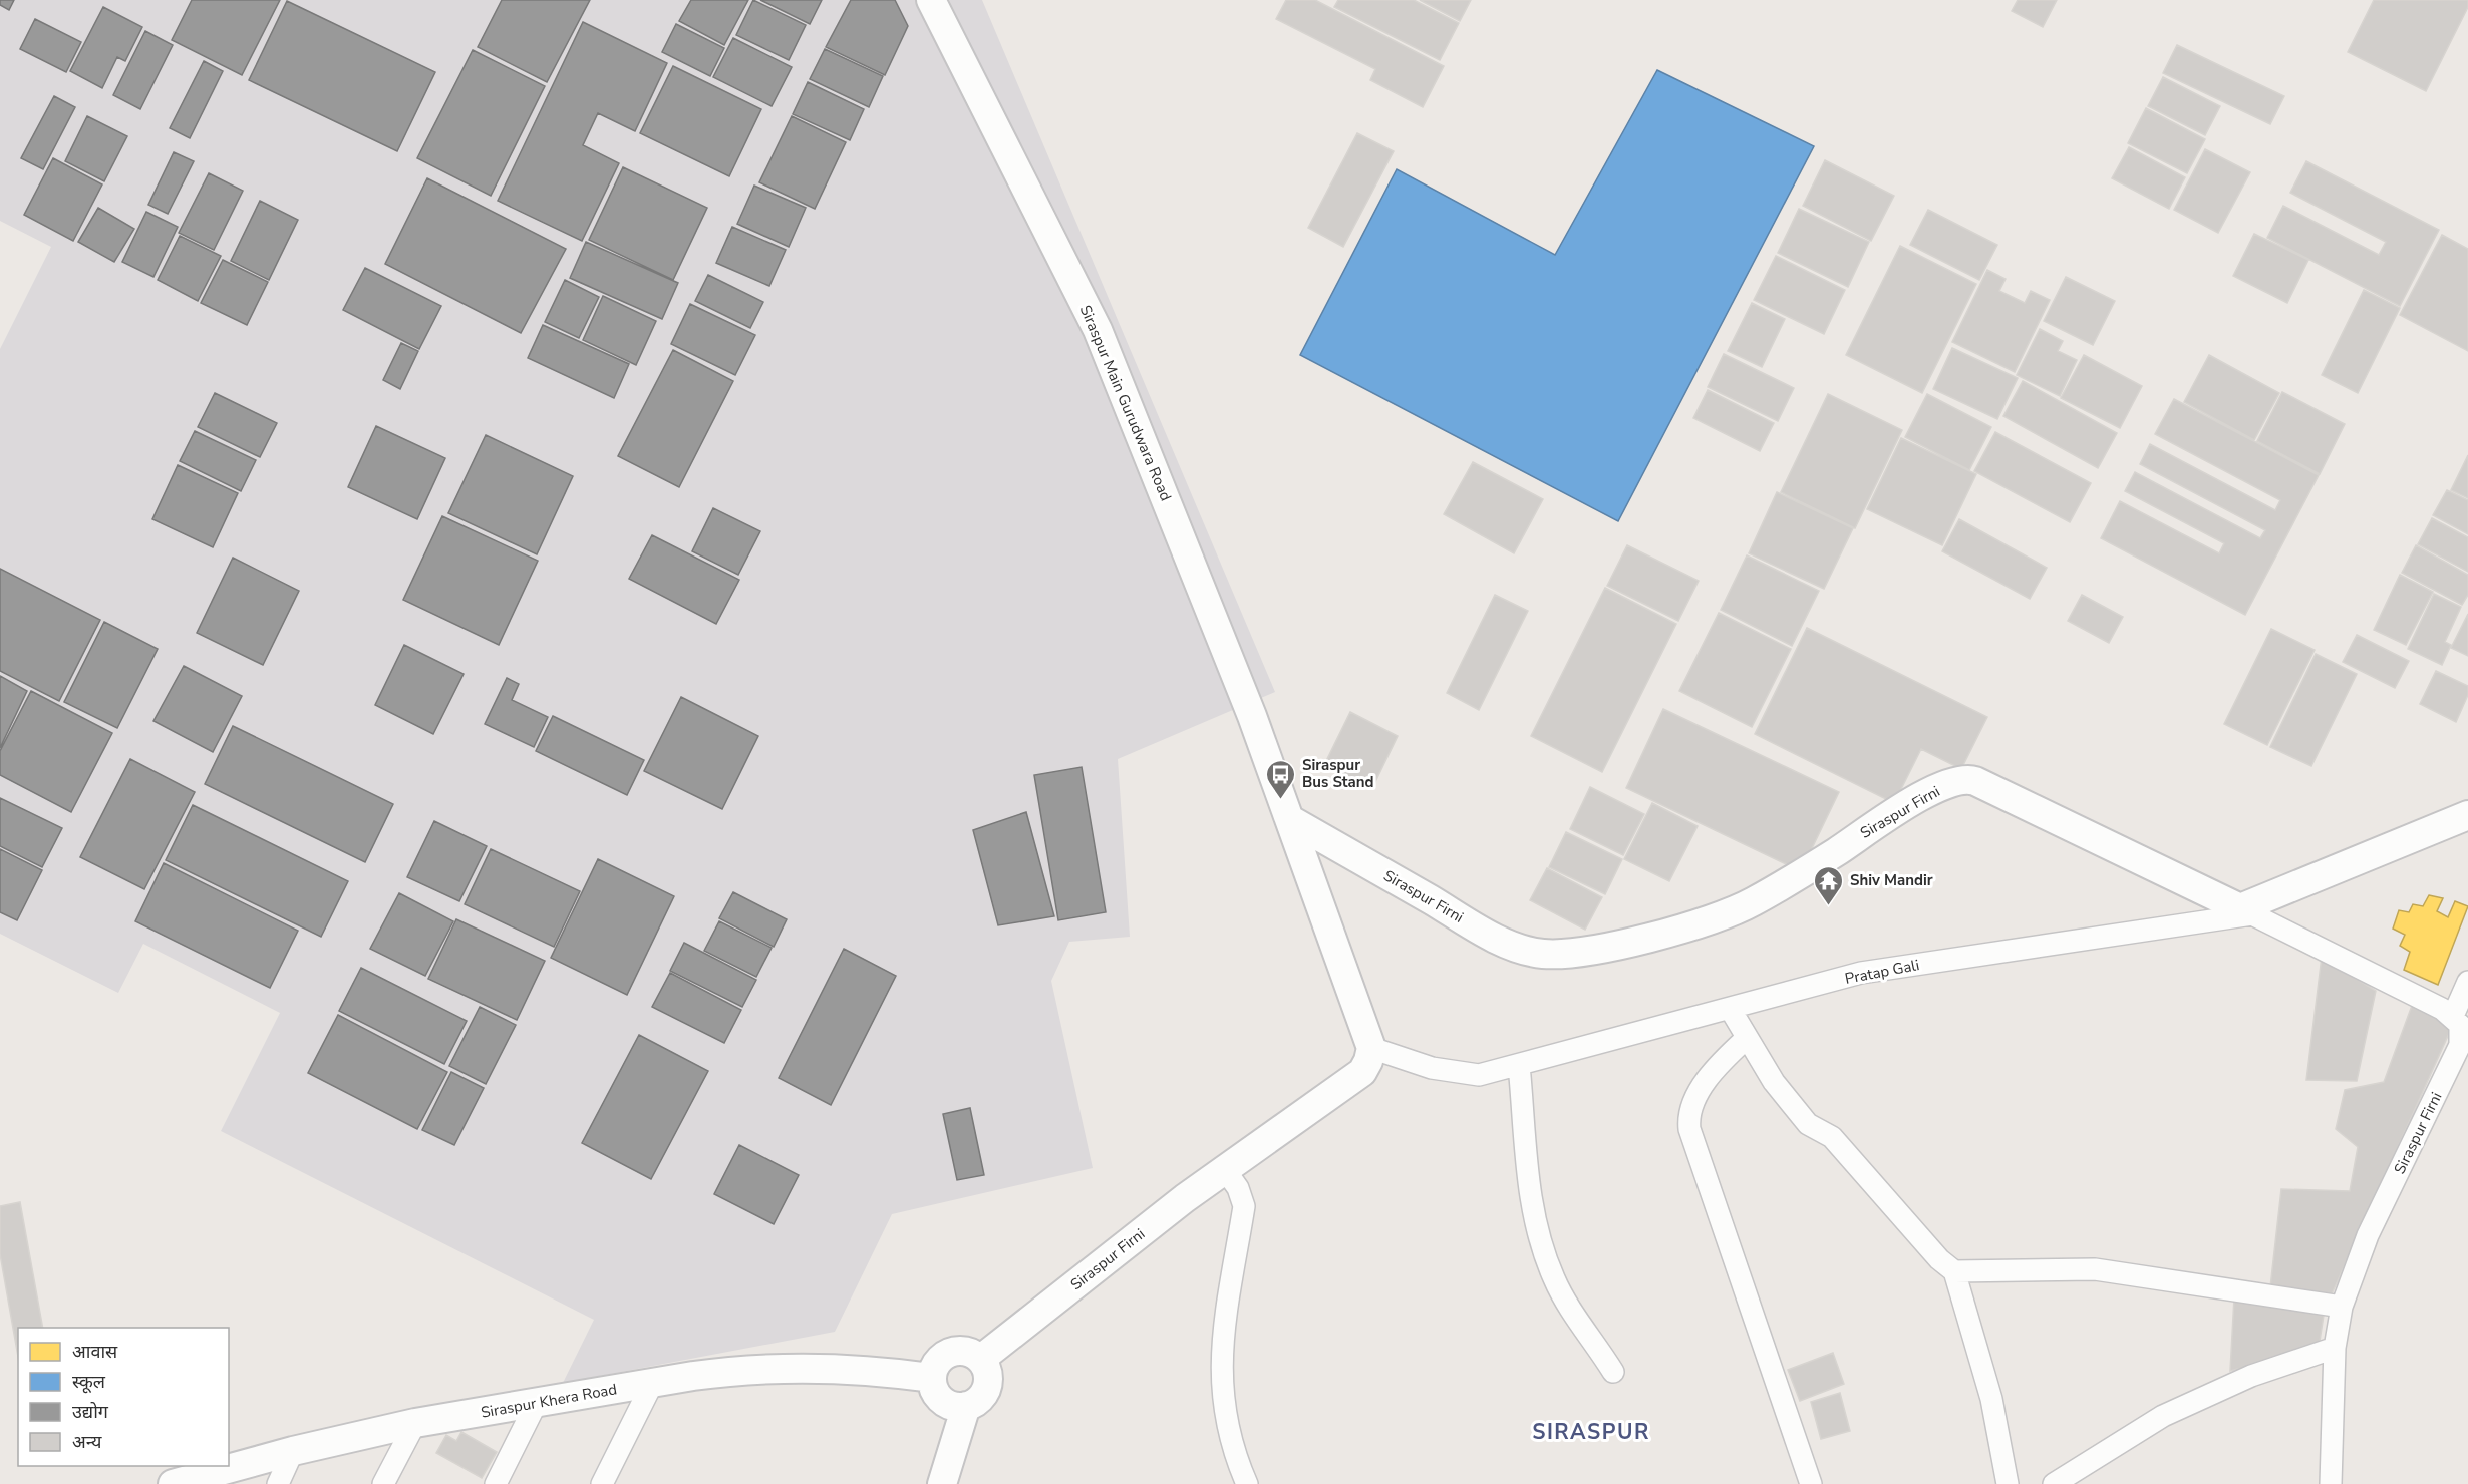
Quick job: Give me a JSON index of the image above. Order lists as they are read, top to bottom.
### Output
{
  "streets": {
    "street": [
      "Siraspur Main Gurudwara Road",
      "Siraspur Firni",
      "Pratap Gali",
      "Siraspur Khera Road"
    ]
  },
  "crossings": [
    ["Siraspur Main Gurudwara Road", "Siraspur Firni"],
    ["Siraspur Firni", "Pratap Gali"],
    ["Siraspur Firni", "Siraspur Khera Road"]
  ],
  "districts": ["SIRASPUR"],
  "places": {
    "bus stop": ["Siraspur Bus Stand"],
    "temple": ["Shiv Mandir"]
  },
  "legend": [
    "आवास",
    "स्कूल",
    "उद्योग",
    "अन्य"
  ]
}
